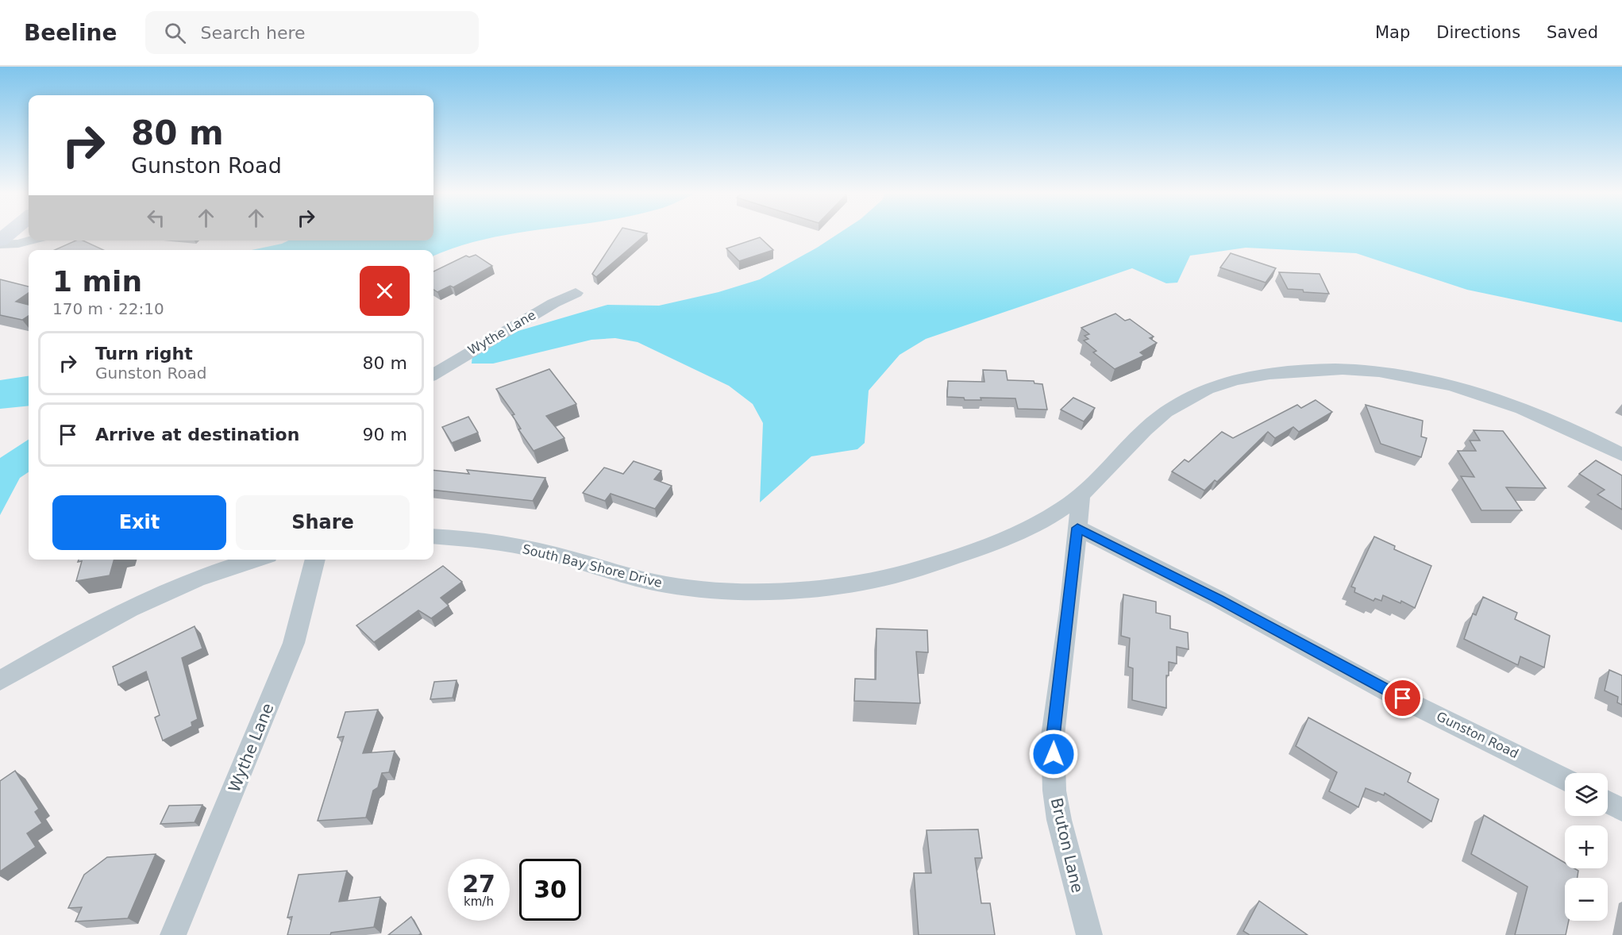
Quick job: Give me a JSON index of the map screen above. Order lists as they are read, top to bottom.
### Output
{
  "streets": {
    "street": [
      "Wythe Lane",
      "South Bay Shore Drive",
      "Gunston Road",
      "Bruton Lane"
    ]
  },
  "crossings": [
    ["South Bay Shore Drive", "Bruton Lane"],
    ["Gunston Road", "Bruton Lane"]
  ],
  "page": {
    "header": "Beeline",
    "search": "Search here",
    "nav": ["Map", "Directions", "Saved"],
    "turn": ["80 m", "Gunston Road"],
    "heading": ["1 min", "170 m · 22:10"],
    "list": [
      {
        "name": "Turn right",
        "note": "Gunston Road",
        "value": "80 m"
      },
      {
        "name": "Arrive at destination",
        "value": "90 m"
      }
    ],
    "buttons": ["Exit", "Share"],
    "map_buttons": ["+", "−"],
    "speed": "27 km/h",
    "limit": "30"
  }
}
